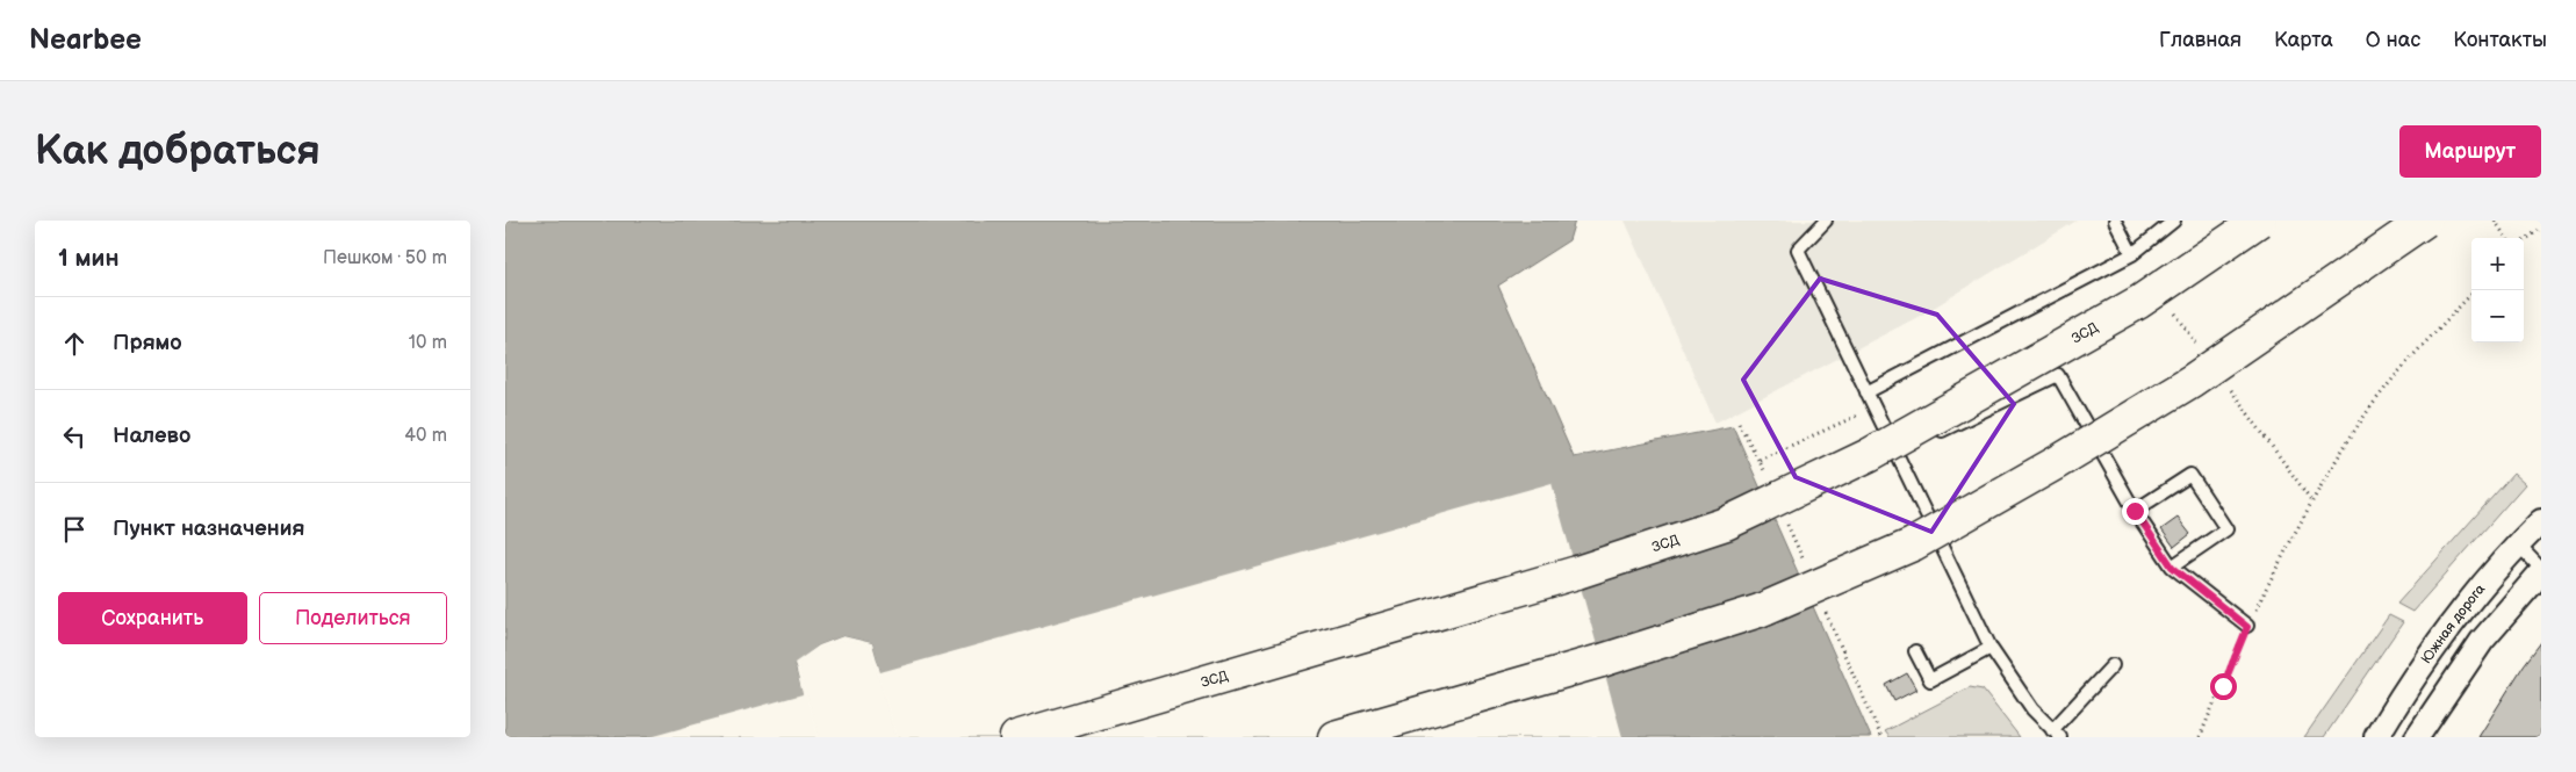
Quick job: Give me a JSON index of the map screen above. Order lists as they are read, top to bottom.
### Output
{
  "streets": {
    "highway": ["ЗСД"],
    "street": ["Южная дорога"]
  },
  "page": {
    "header": "Nearbee",
    "nav": [
      "Главная",
      "Карта",
      "О нас",
      "Контакты"
    ],
    "buttons": [
      "Маршрут",
      ["Сохранить", "Поделиться"]
    ],
    "title": "Как добраться",
    "heading": ["1 мин", "Пешком · 50 m"],
    "map_buttons": ["+", "−"],
    "list": [
      ["Прямо", "10 m"],
      ["Налево", "40 m"],
      "Пункт назначения"
    ]
  }
}
